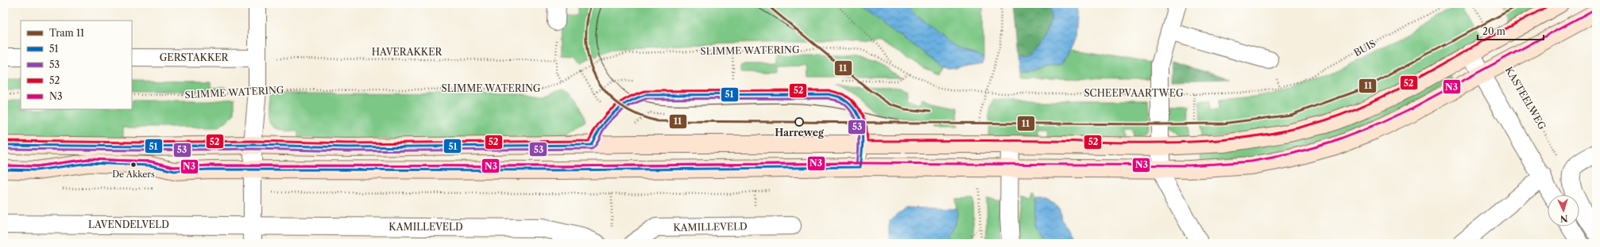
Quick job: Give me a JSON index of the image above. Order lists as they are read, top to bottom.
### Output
{
  "streets": {
    "street": ["GERSTAKKER", "LAVENDELVELD", "KAMILLEVELD"],
    "path": [
      "BUIS",
      "SLIMME WATERING",
      "HAVERAKKER",
      "SCHEEPVAARTWEG",
      "KASTEELWEG"
    ]
  },
  "crossings": [
    ["BUIS", "SCHEEPVAARTWEG"],
    ["SLIMME WATERING", "SCHEEPVAARTWEG"],
    ["HAVERAKKER", "GERSTAKKER"],
    ["LAVENDELVELD", "KAMILLEVELD"]
  ],
  "places": ["Harreweg", "De Akkers"],
  "lines": [
    "tram line 11",
    "transit line 52",
    "transit line N3",
    "transit line 51",
    "transit line 53"
  ],
  "legend": [
    "Tram 11",
    "51",
    "53",
    "52",
    "N3"
  ],
  "scale_bar": "20 m",
  "north": "bottom"
}
